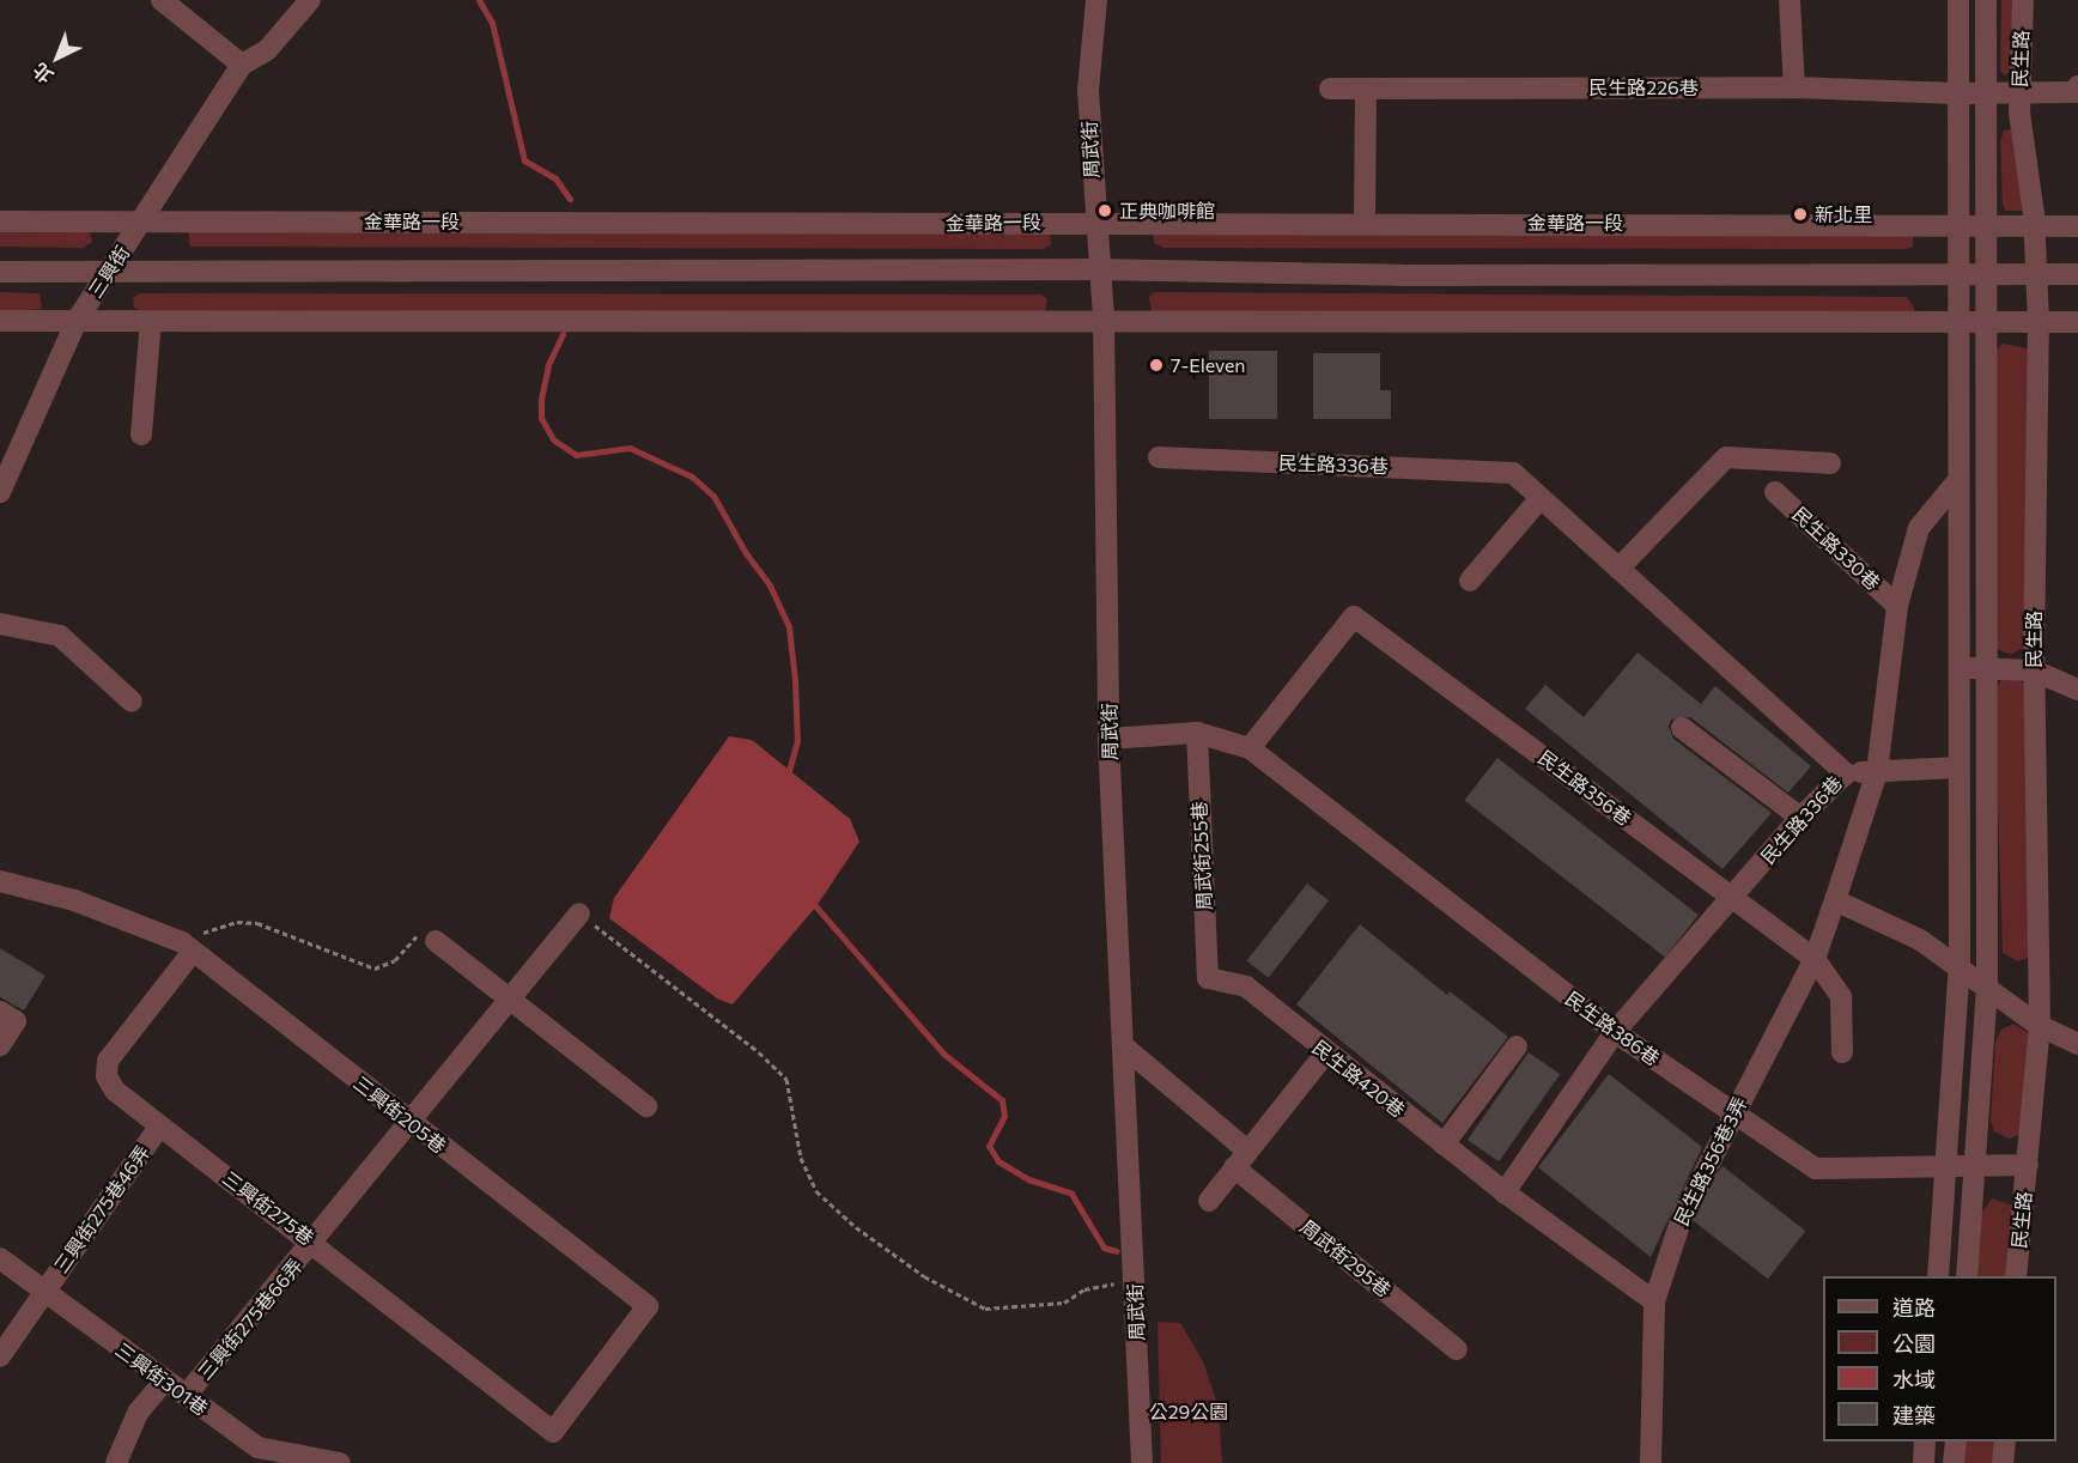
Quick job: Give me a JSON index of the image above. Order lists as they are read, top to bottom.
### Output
{
  "streets": {
    "street": [
      "民生路",
      "民生路226巷",
      "周武街",
      "金華路一段",
      "三興街",
      "民生路336巷",
      "民生路330巷",
      "民生路356巷",
      "周武街255巷",
      "民生路386巷",
      "民生路420巷",
      "三興街205巷",
      "民生路356巷3弄",
      "三興街275巷",
      "三興街275巷46弄",
      "周武街295巷",
      "三興街275巷66弄",
      "三興街301巷"
    ]
  },
  "crossings": [
    ["民生路", "民生路226巷"],
    ["民生路", "金華路一段"],
    ["民生路", "民生路386巷"],
    ["周武街", "金華路一段"],
    ["周武街", "周武街295巷"],
    ["金華路一段", "三興街"],
    ["民生路336巷", "民生路356巷"],
    ["民生路336巷", "民生路386巷"],
    ["民生路356巷", "民生路386巷"],
    ["民生路356巷", "民生路356巷3弄"],
    ["周武街255巷", "民生路420巷"],
    ["民生路386巷", "民生路356巷3弄"],
    ["民生路420巷", "民生路356巷3弄"],
    ["三興街205巷", "三興街275巷"],
    ["三興街205巷", "三興街275巷66弄"],
    ["三興街275巷", "三興街275巷46弄"],
    ["三興街275巷", "三興街275巷66弄"],
    ["三興街275巷46弄", "三興街301巷"],
    ["三興街275巷66弄", "三興街301巷"]
  ],
  "parks": ["公29公園"],
  "places": ["正典咖啡館", "新北里", "7-Eleven"],
  "legend": [
    "道路",
    "公園",
    "水域",
    "建築"
  ],
  "north": "bottom left"
}
